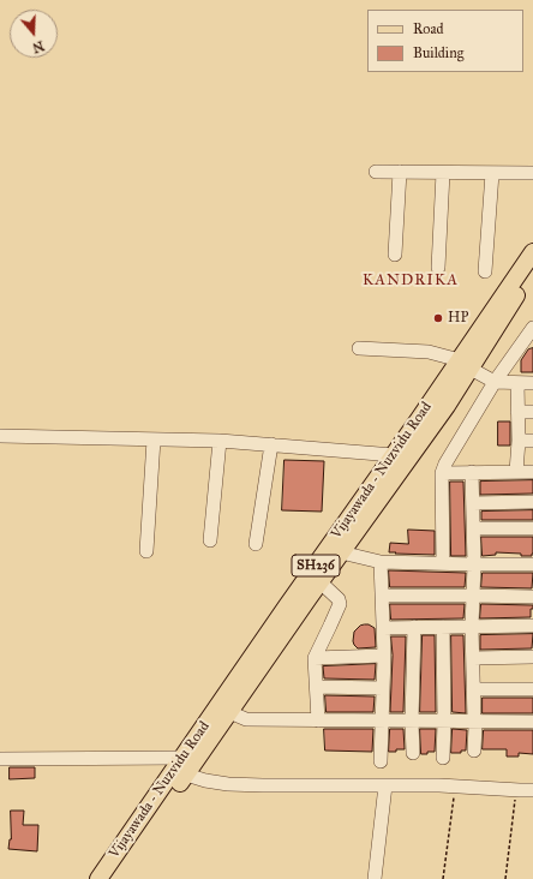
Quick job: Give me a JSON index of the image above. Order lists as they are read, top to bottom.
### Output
{
  "streets": {
    "main road": ["Vijayawada - Nuzvidu Road", "SH236"]
  },
  "districts": ["KANDRIKA"],
  "places": ["HP"],
  "legend": ["Road", "Building"],
  "north": "bottom"
}
